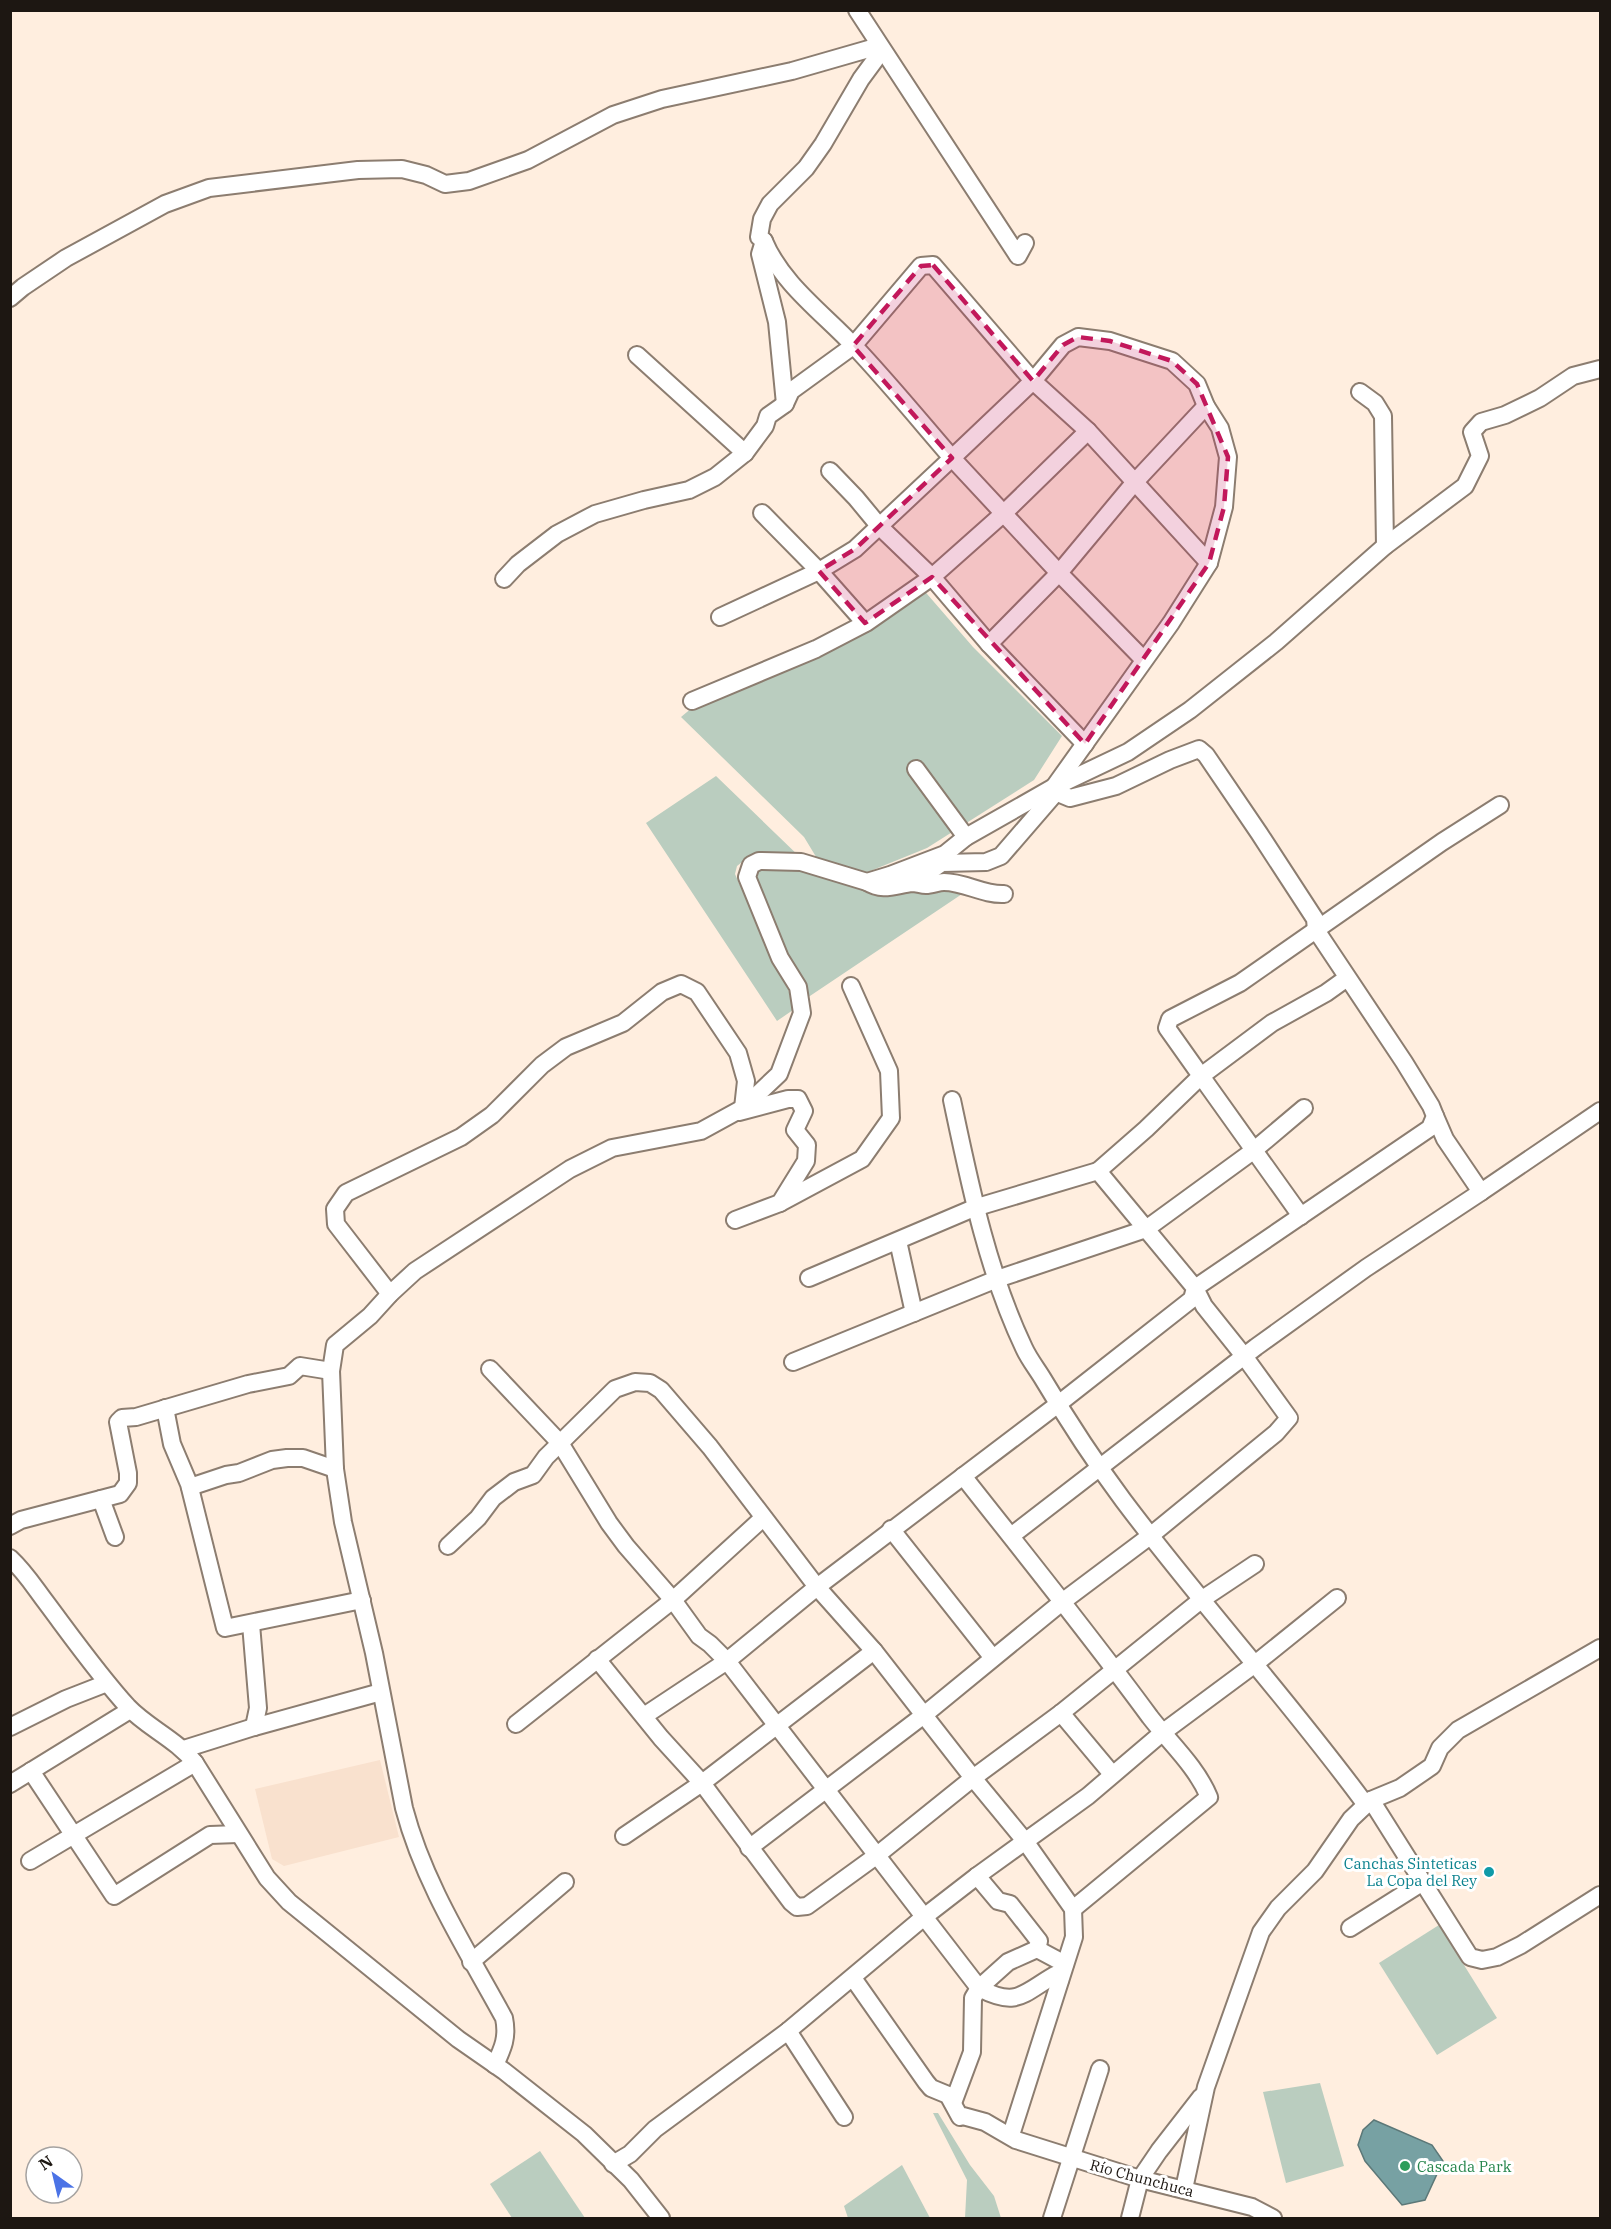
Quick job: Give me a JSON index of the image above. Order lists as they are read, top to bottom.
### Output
{
  "streets": {
    "street": ["Río Chunchuca"]
  },
  "places": ["Canchas Sinteticas La Copa del Rey", "Cascada Park"],
  "north": "top left"
}
